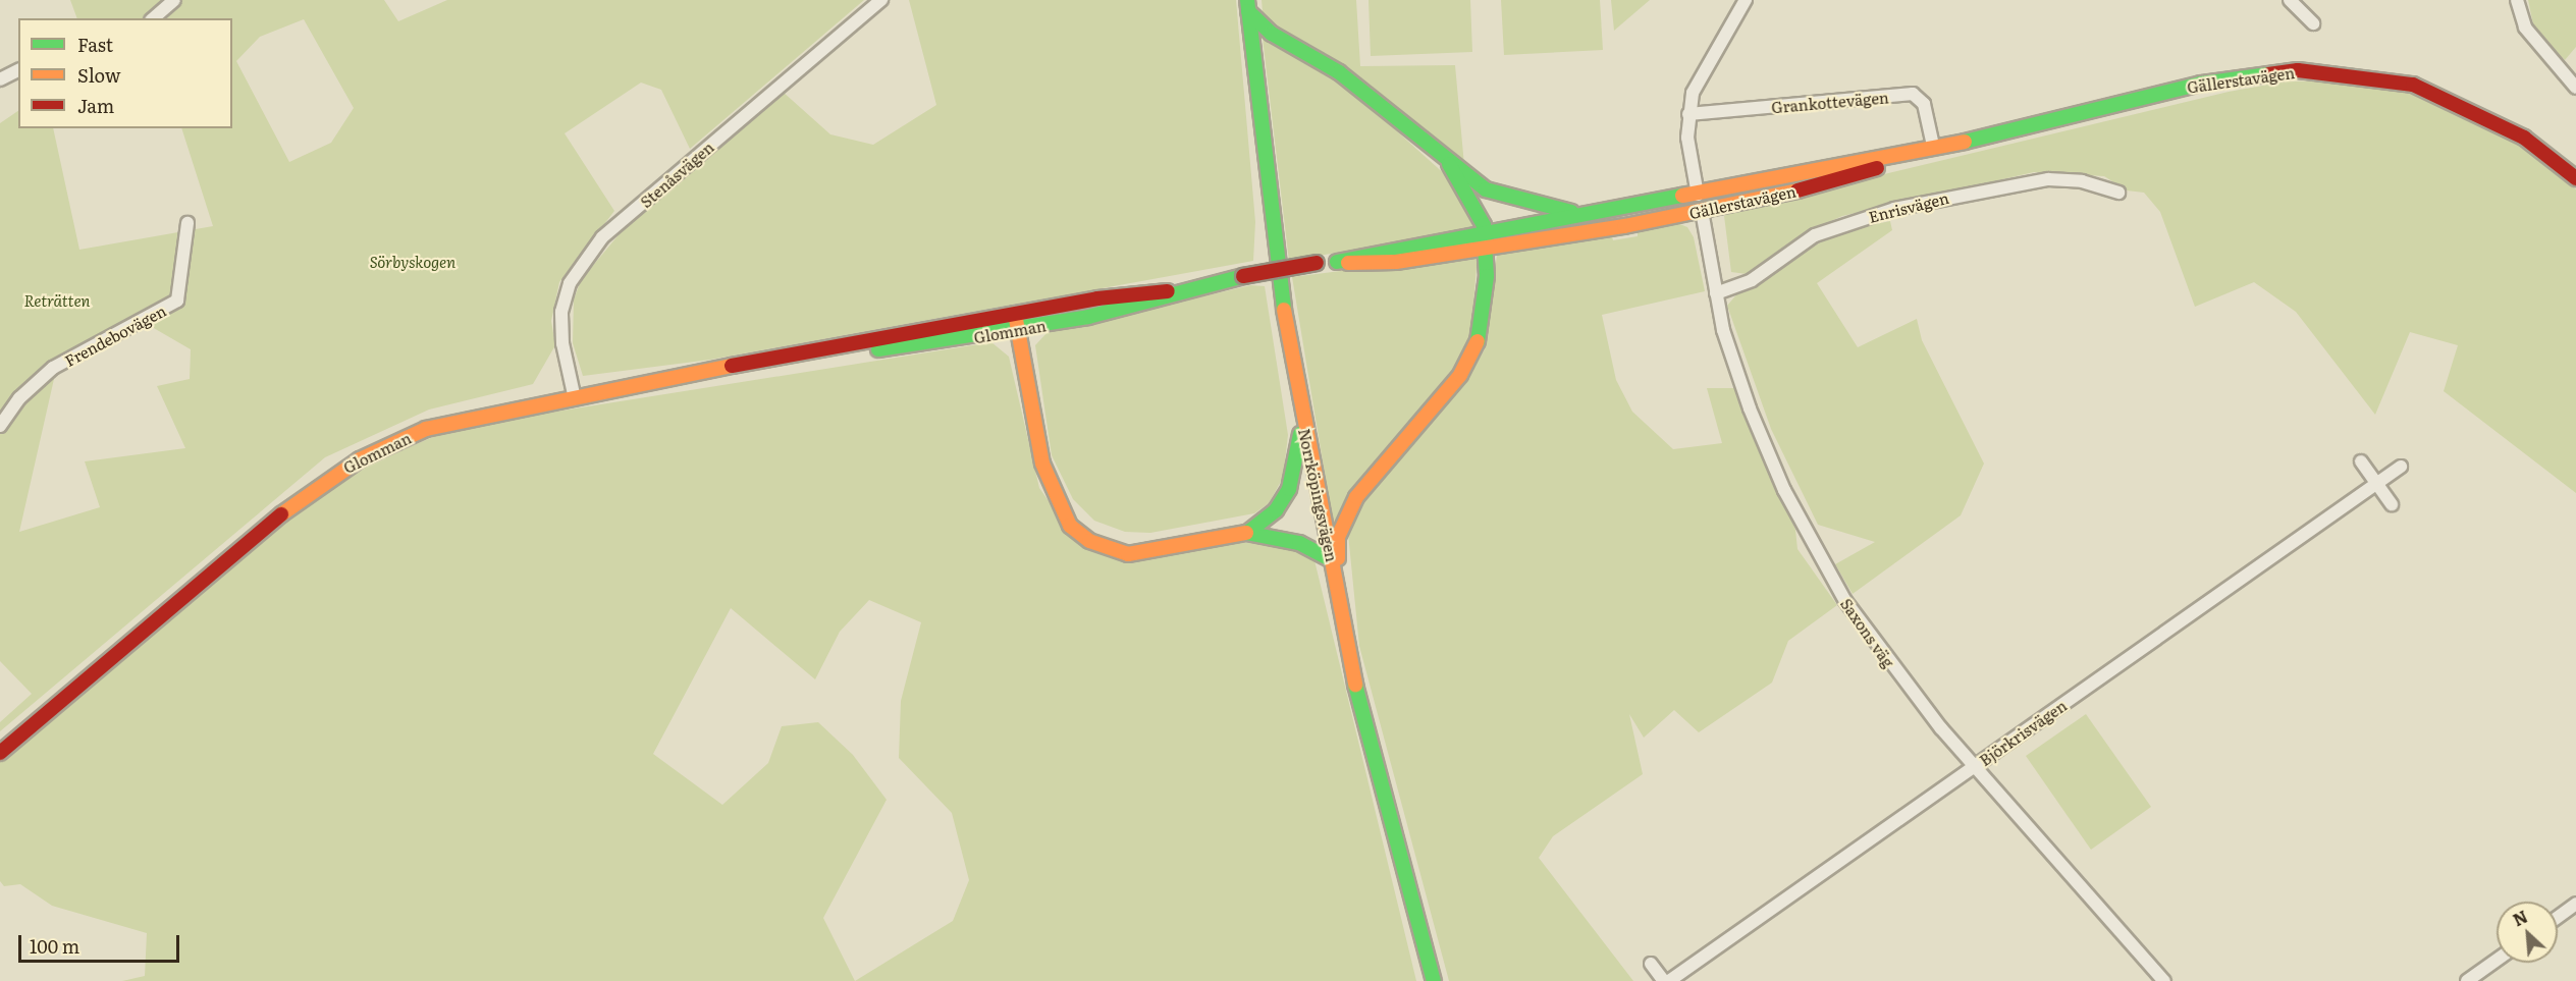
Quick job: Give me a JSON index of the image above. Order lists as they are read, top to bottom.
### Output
{
  "streets": {
    "main road": ["Gällerstavägen", "Glomman", "Norrköpingsvägen"],
    "street": [
      "Grankottevägen",
      "Stenåsvägen",
      "Enrisvägen",
      "Frendebovägen",
      "Saxons väg",
      "Björkrisvägen"
    ]
  },
  "crossings": [
    ["Gällerstavägen", "Grankottevägen"],
    ["Gällerstavägen", "Glomman"],
    ["Gällerstavägen", "Saxons väg"],
    ["Stenåsvägen", "Glomman"],
    ["Enrisvägen", "Saxons väg"],
    ["Saxons väg", "Björkrisvägen"]
  ],
  "parks": ["Sörbyskogen", "Reträtten"],
  "legend": ["Fast", "Slow", "Jam"],
  "scale_bar": "100 m",
  "north": "top left"
}
